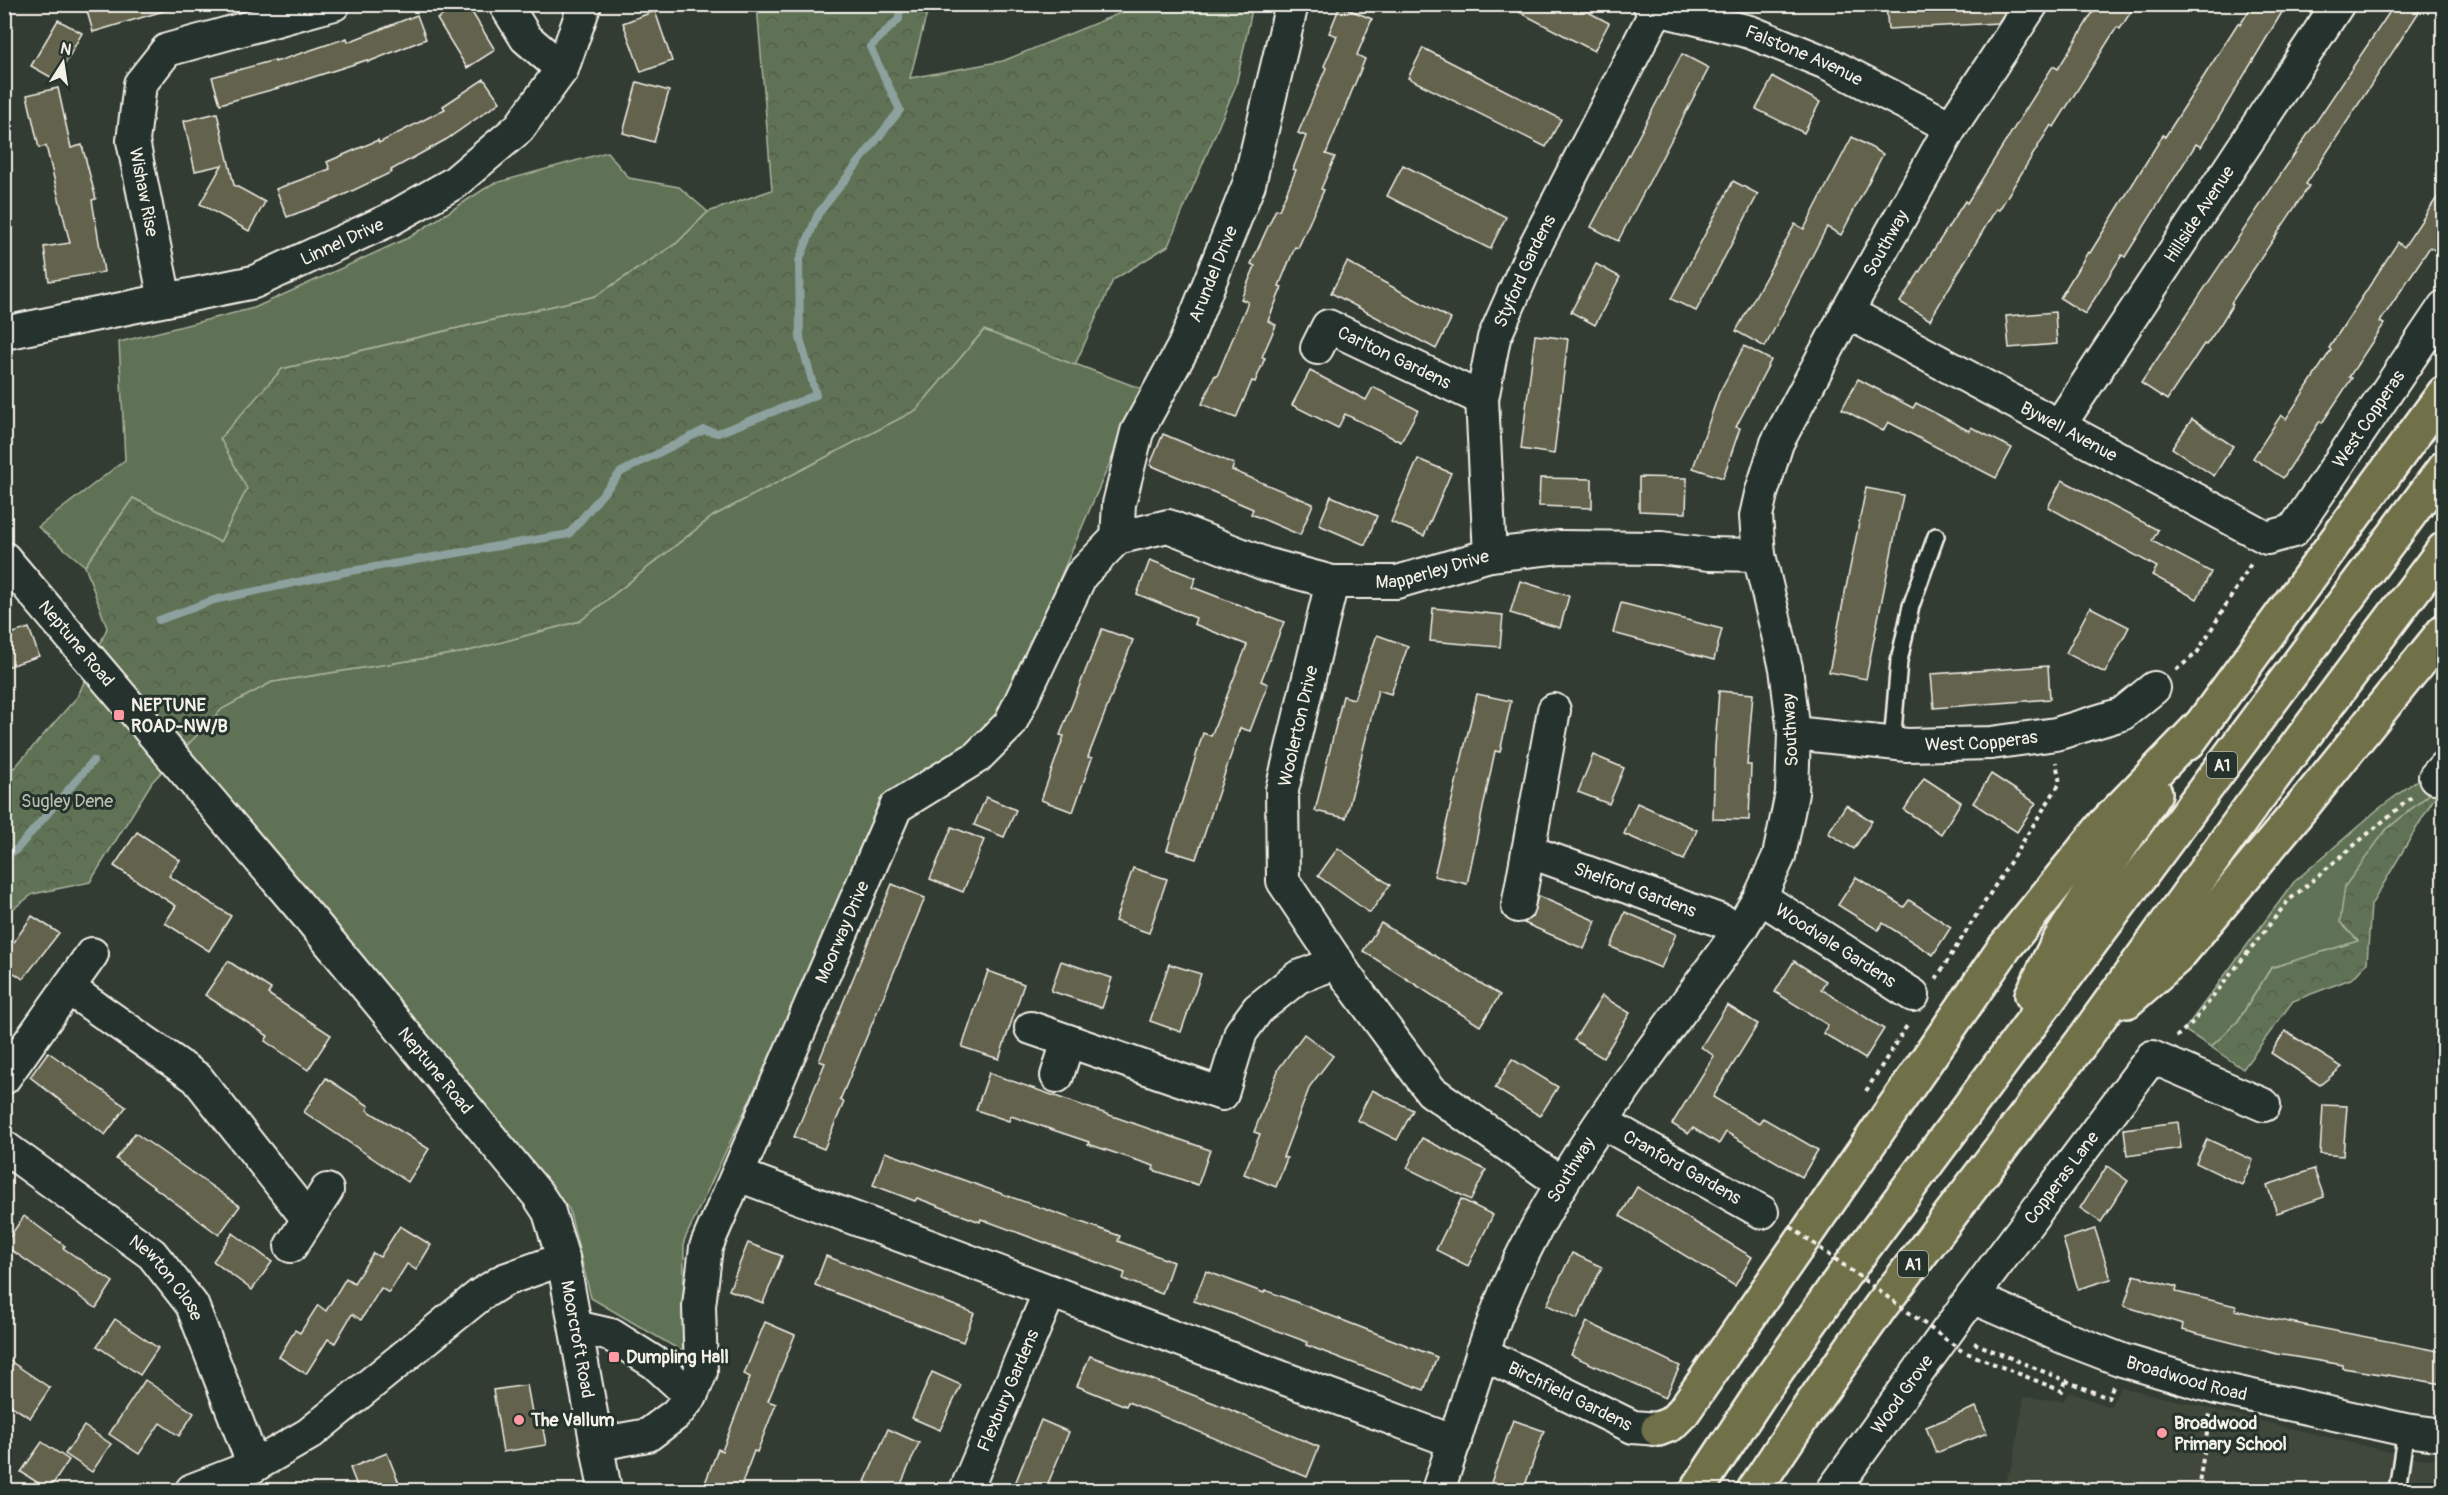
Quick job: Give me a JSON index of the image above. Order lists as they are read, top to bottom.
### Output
{
  "streets": {
    "highway": ["A1"],
    "street": [
      "Falstone Avenue",
      "Wishaw Rise",
      "Hillside Avenue",
      "Linnel Drive",
      "Southway",
      "Styford Gardens",
      "Arundel Drive",
      "Carlton Gardens",
      "West Copperas",
      "Bywell Avenue",
      "Mapperley Drive",
      "Neptune Road",
      "Woolerton Drive",
      "Shelford Gardens",
      "Moorway Drive",
      "Woodvale Gardens",
      "Cranford Gardens",
      "Copperas Lane",
      "Newton Close",
      "Moorcroft Road",
      "Broadwood Road",
      "Flexbury Gardens",
      "Wood Grove",
      "Birchfield Gardens"
    ]
  },
  "crossings": [
    ["Falstone Avenue", "Southway"],
    ["Falstone Avenue", "Styford Gardens"],
    ["Wishaw Rise", "Linnel Drive"],
    ["Hillside Avenue", "Bywell Avenue"],
    ["Southway", "West Copperas"],
    ["Southway", "Bywell Avenue"],
    ["Southway", "Mapperley Drive"],
    ["Southway", "Woolerton Drive"],
    ["Southway", "Shelford Gardens"],
    ["Southway", "Woodvale Gardens"],
    ["Southway", "Cranford Gardens"],
    ["Southway", "Birchfield Gardens"],
    ["Styford Gardens", "Carlton Gardens"],
    ["Styford Gardens", "Mapperley Drive"],
    ["Arundel Drive", "Mapperley Drive"],
    ["Arundel Drive", "Moorway Drive"],
    ["West Copperas", "Bywell Avenue"],
    ["Mapperley Drive", "Woolerton Drive"],
    ["Mapperley Drive", "Moorway Drive"],
    ["Neptune Road", "Moorcroft Road"],
    ["Copperas Lane", "Broadwood Road"],
    ["Copperas Lane", "Wood Grove"],
    ["Broadwood Road", "Wood Grove"]
  ],
  "parks": ["Sugley Dene"],
  "places": {
    "transit": ["NEPTUNE ROAD-NW/B", "Dumpling Hall"],
    "other": ["The Vallum", "Broadwood Primary School"]
  },
  "north": "top"
}
